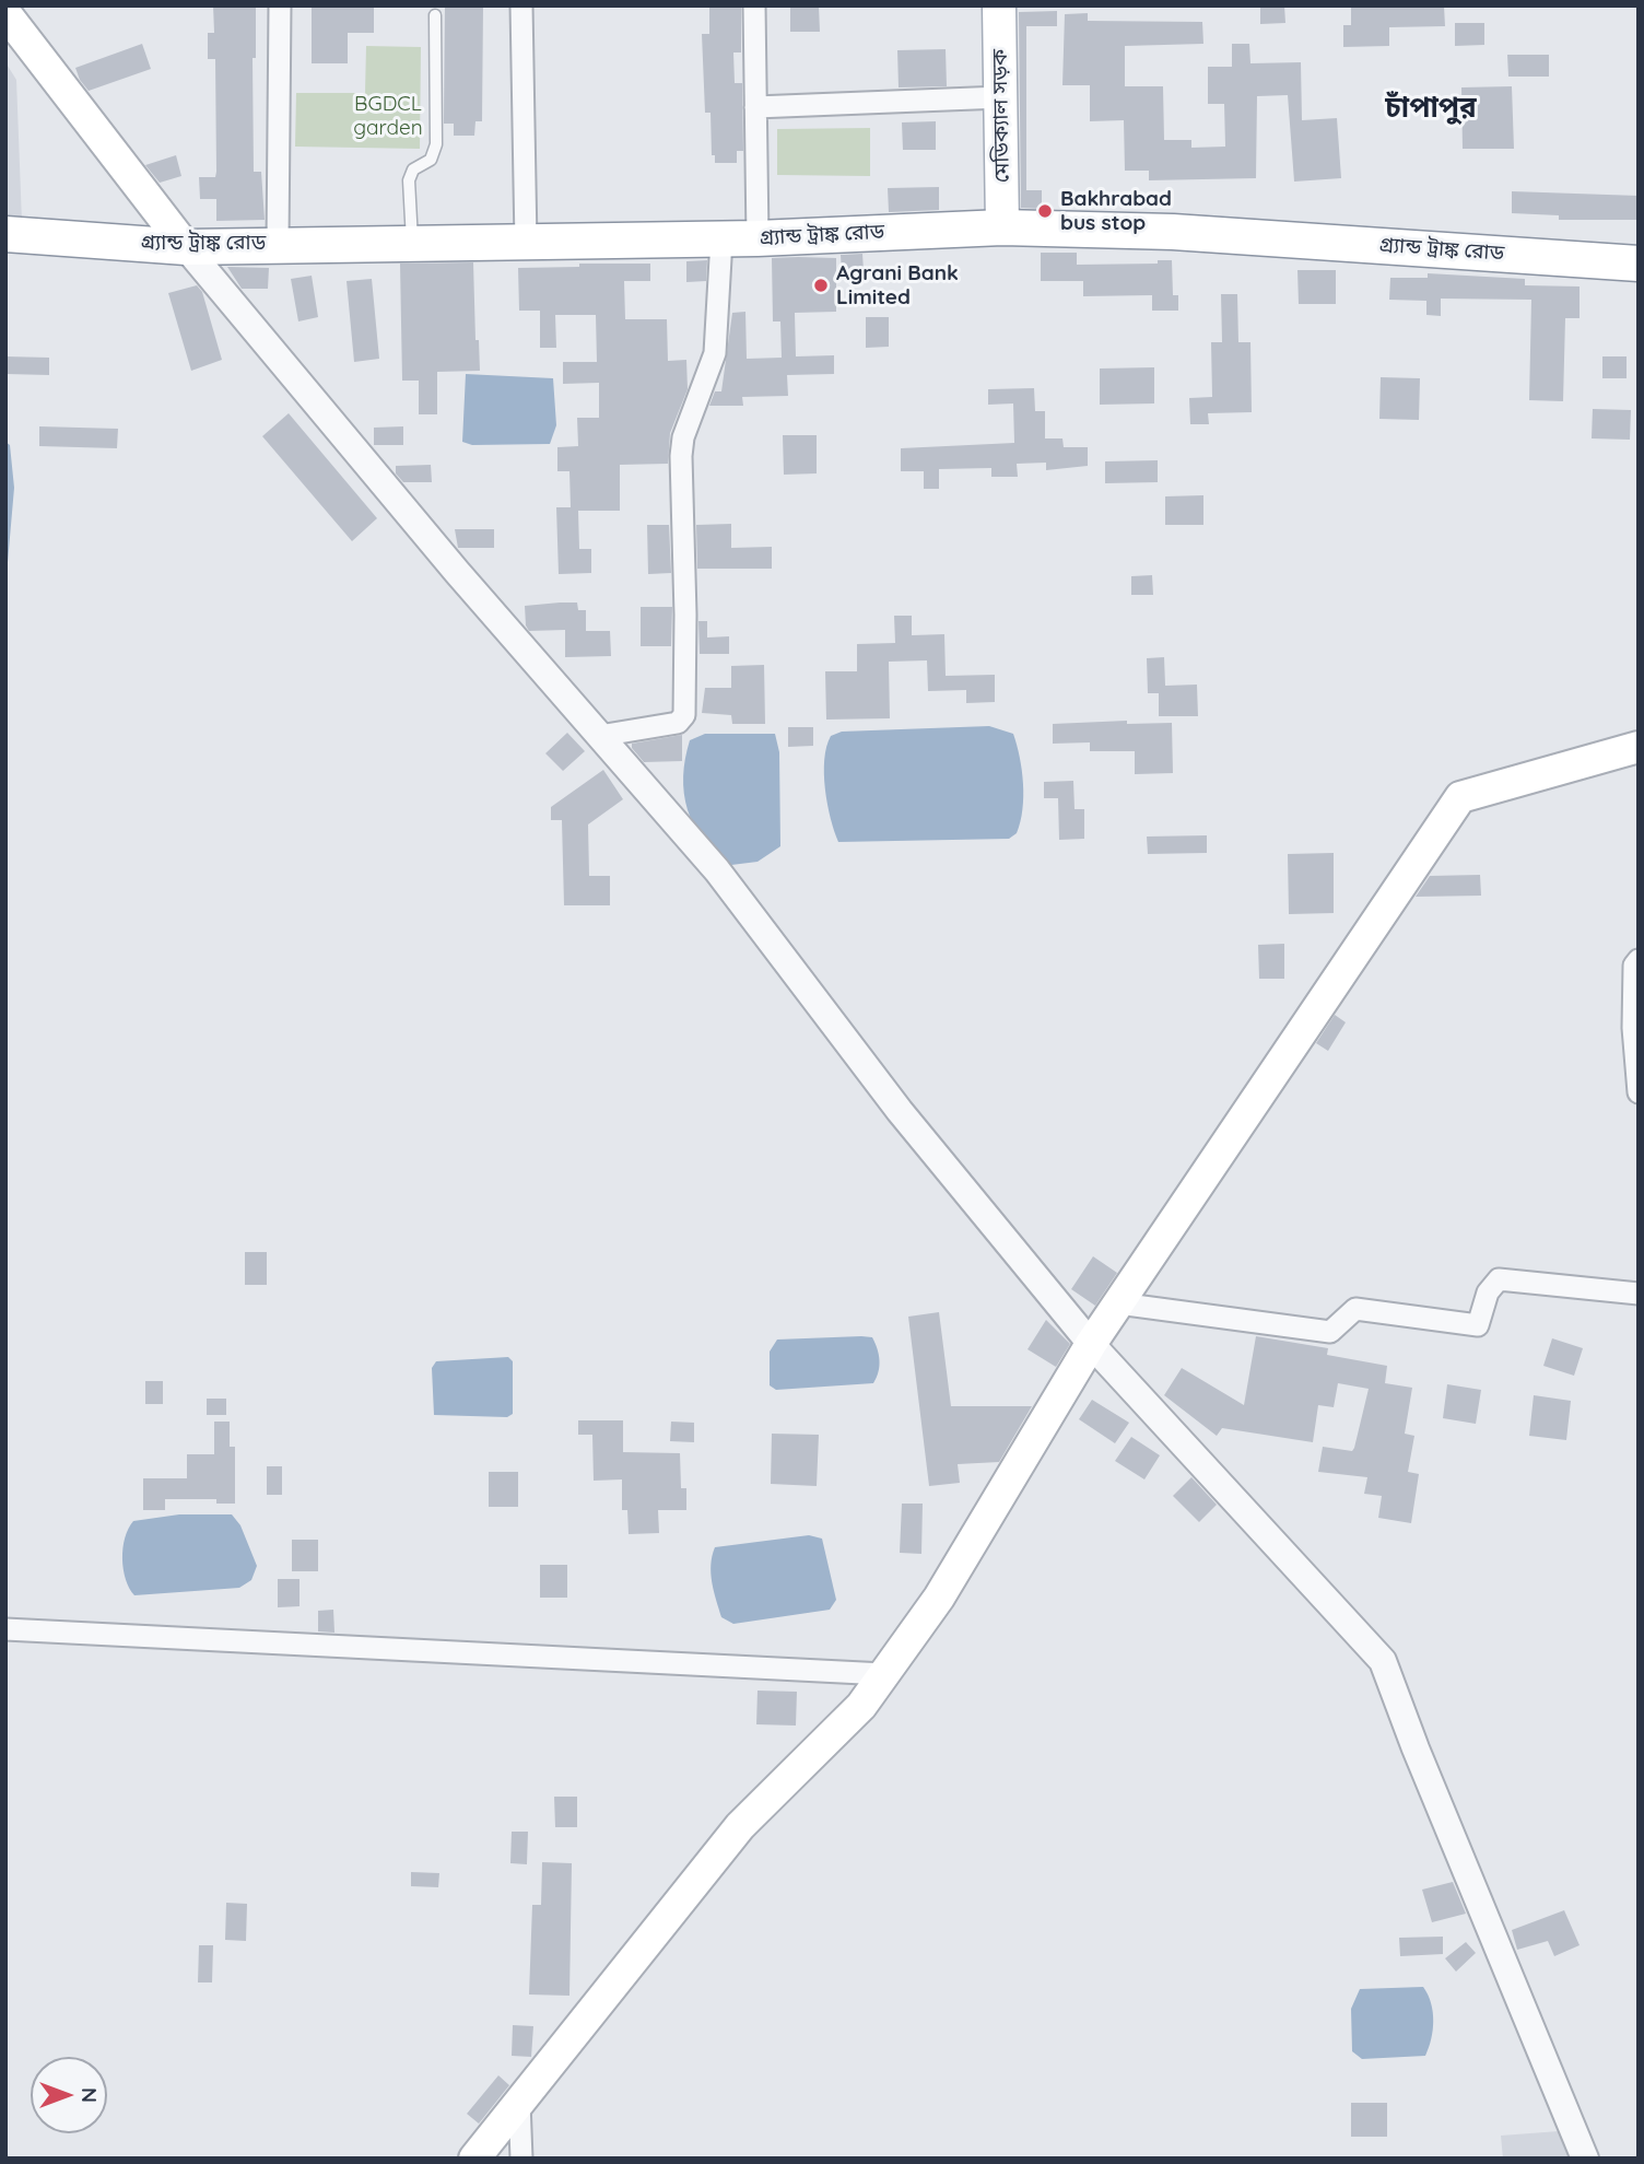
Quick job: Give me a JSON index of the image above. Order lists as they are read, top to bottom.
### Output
{
  "streets": {
    "highway": ["গ্র্যান্ড ট্রাঙ্ক রোড"],
    "main road": ["মেডিক্যাল সড়ক"]
  },
  "crossings": [
    ["মেডিক্যাল সড়ক", "গ্র্যান্ড ট্রাঙ্ক রোড"]
  ],
  "districts": ["চাঁপাপুর"],
  "parks": ["BGDCL garden"],
  "places": ["Bakhrabad bus stop", "Agrani Bank Limited"],
  "north": "right"
}
